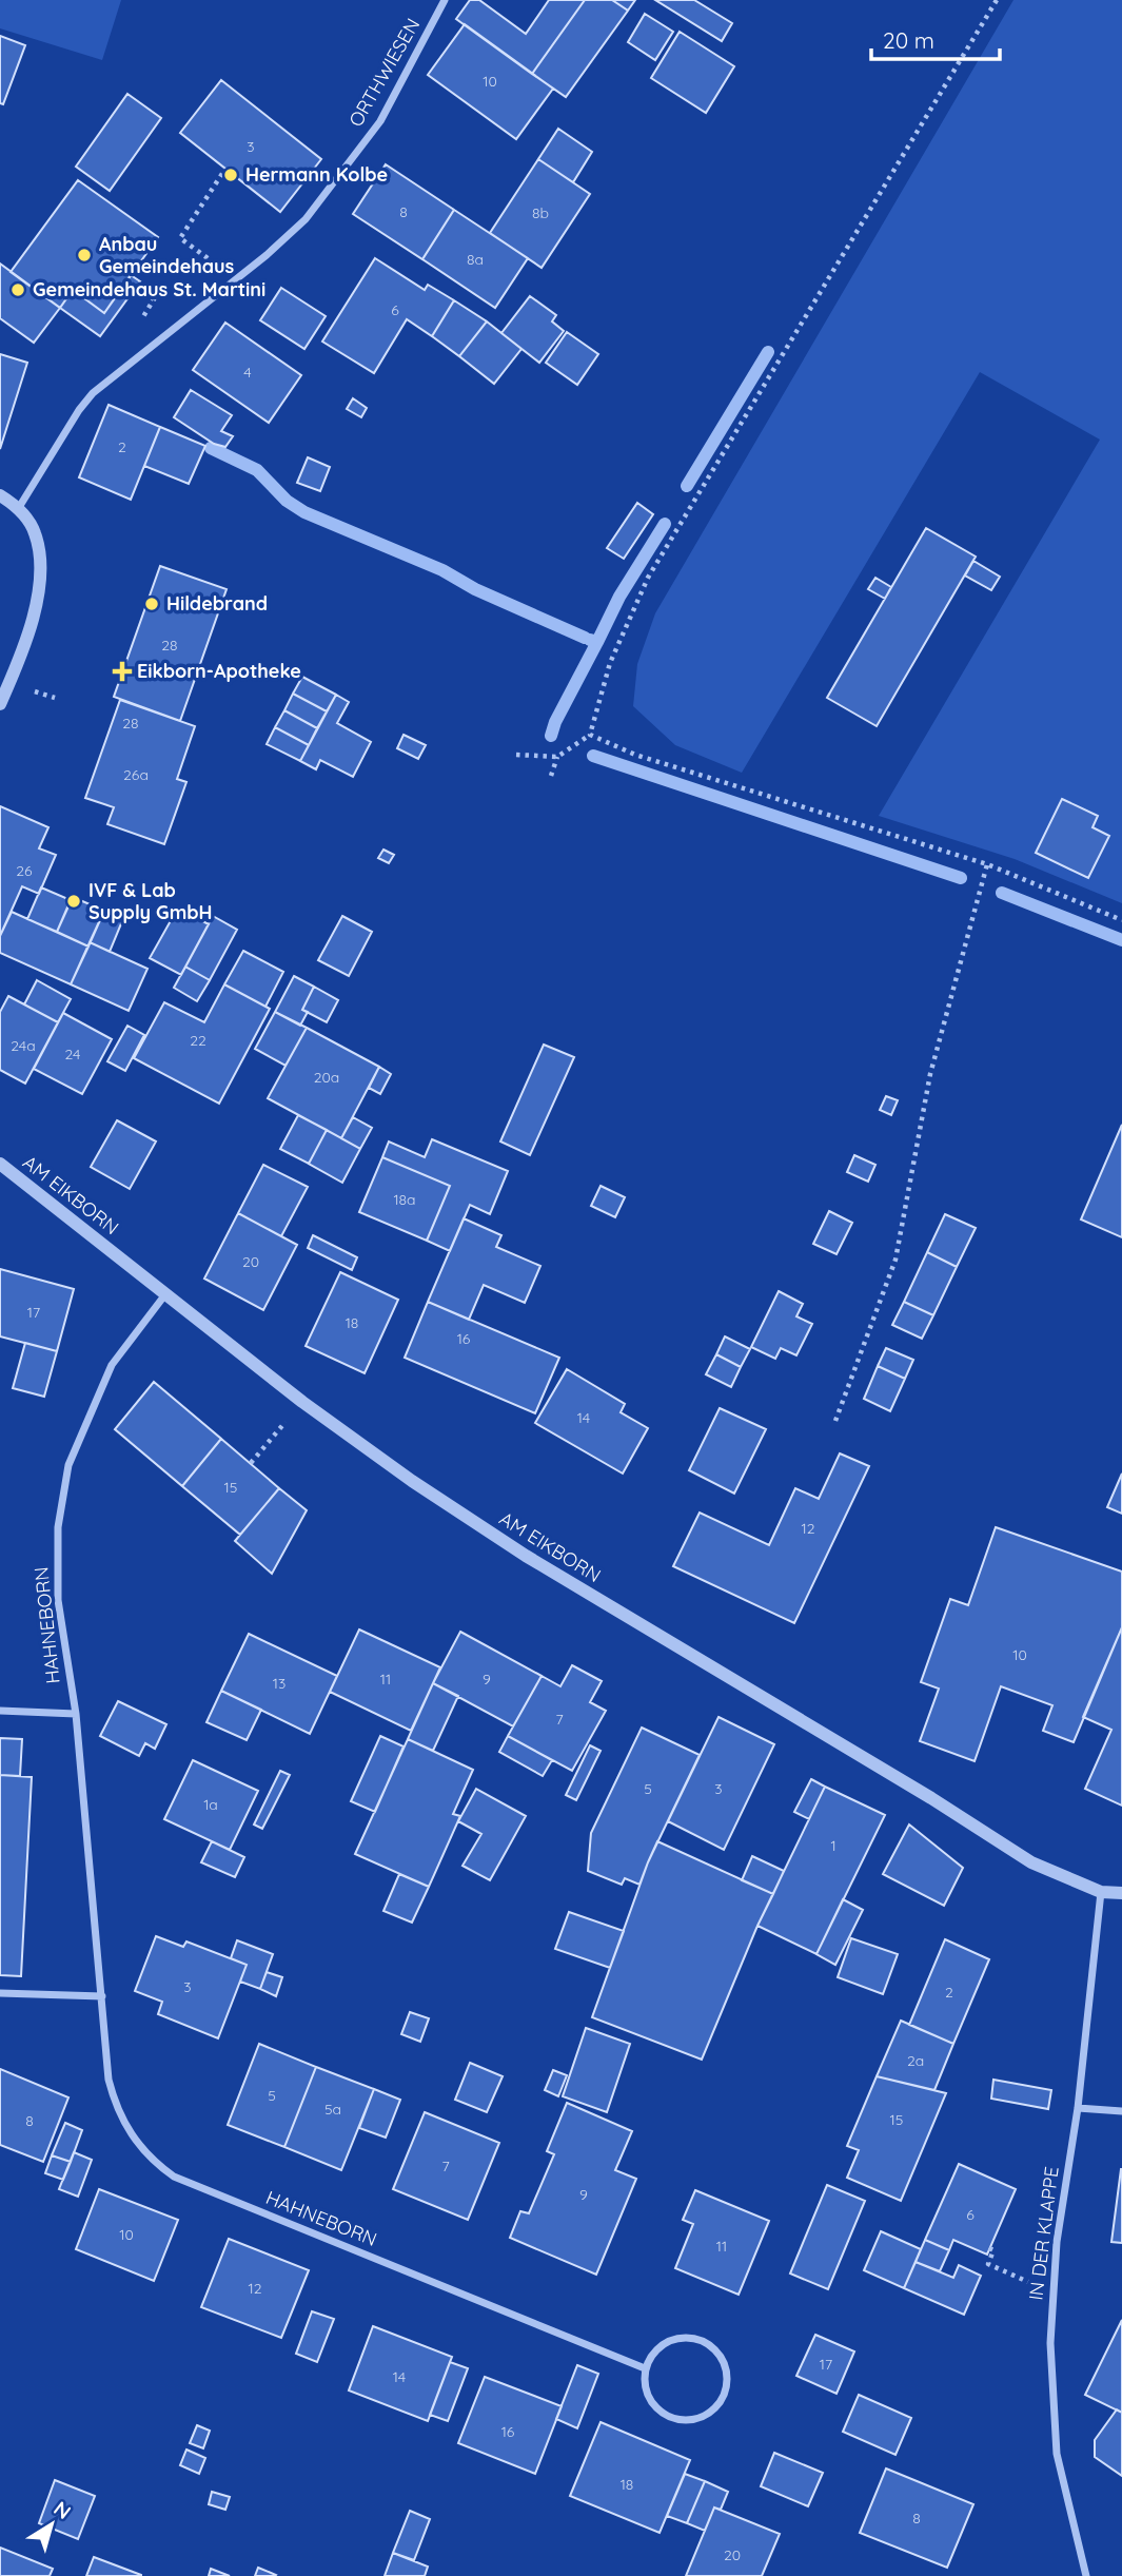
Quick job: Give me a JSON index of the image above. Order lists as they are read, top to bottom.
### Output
{
  "streets": {
    "street": [
      "ORTHWIESEN",
      "AM EIKBORN",
      "HAHNEBORN",
      "IN DER KLAPPE"
    ]
  },
  "crossings": [
    ["AM EIKBORN", "HAHNEBORN"],
    ["AM EIKBORN", "IN DER KLAPPE"]
  ],
  "places": {
    "other": [
      "Hermann Kolbe",
      "Anbau Gemeindehaus",
      "Gemeindehaus St. Martini",
      "Hildebrand",
      "IVF & Lab Supply GmbH"
    ],
    "health": ["Eikborn-Apotheke"]
  },
  "house_numbers": [
    "10",
    "3",
    "8",
    "8b",
    "8a",
    "6",
    "4",
    "2",
    "28",
    "28",
    "26a",
    "26",
    "22",
    "24a",
    "24",
    "20a",
    "18a",
    "20",
    "17",
    "18",
    "16",
    "14",
    "15",
    "12",
    "10",
    "11",
    "9",
    "13",
    "7",
    "5",
    "3",
    "1a",
    "1",
    "3",
    "2",
    "2a",
    "5",
    "5a",
    "15",
    "8",
    "7",
    "9",
    "6",
    "10",
    "11",
    "12",
    "17",
    "14",
    "16",
    "18",
    "8",
    "20"
  ],
  "scale_bar": "20 m",
  "north": "top right"
}
